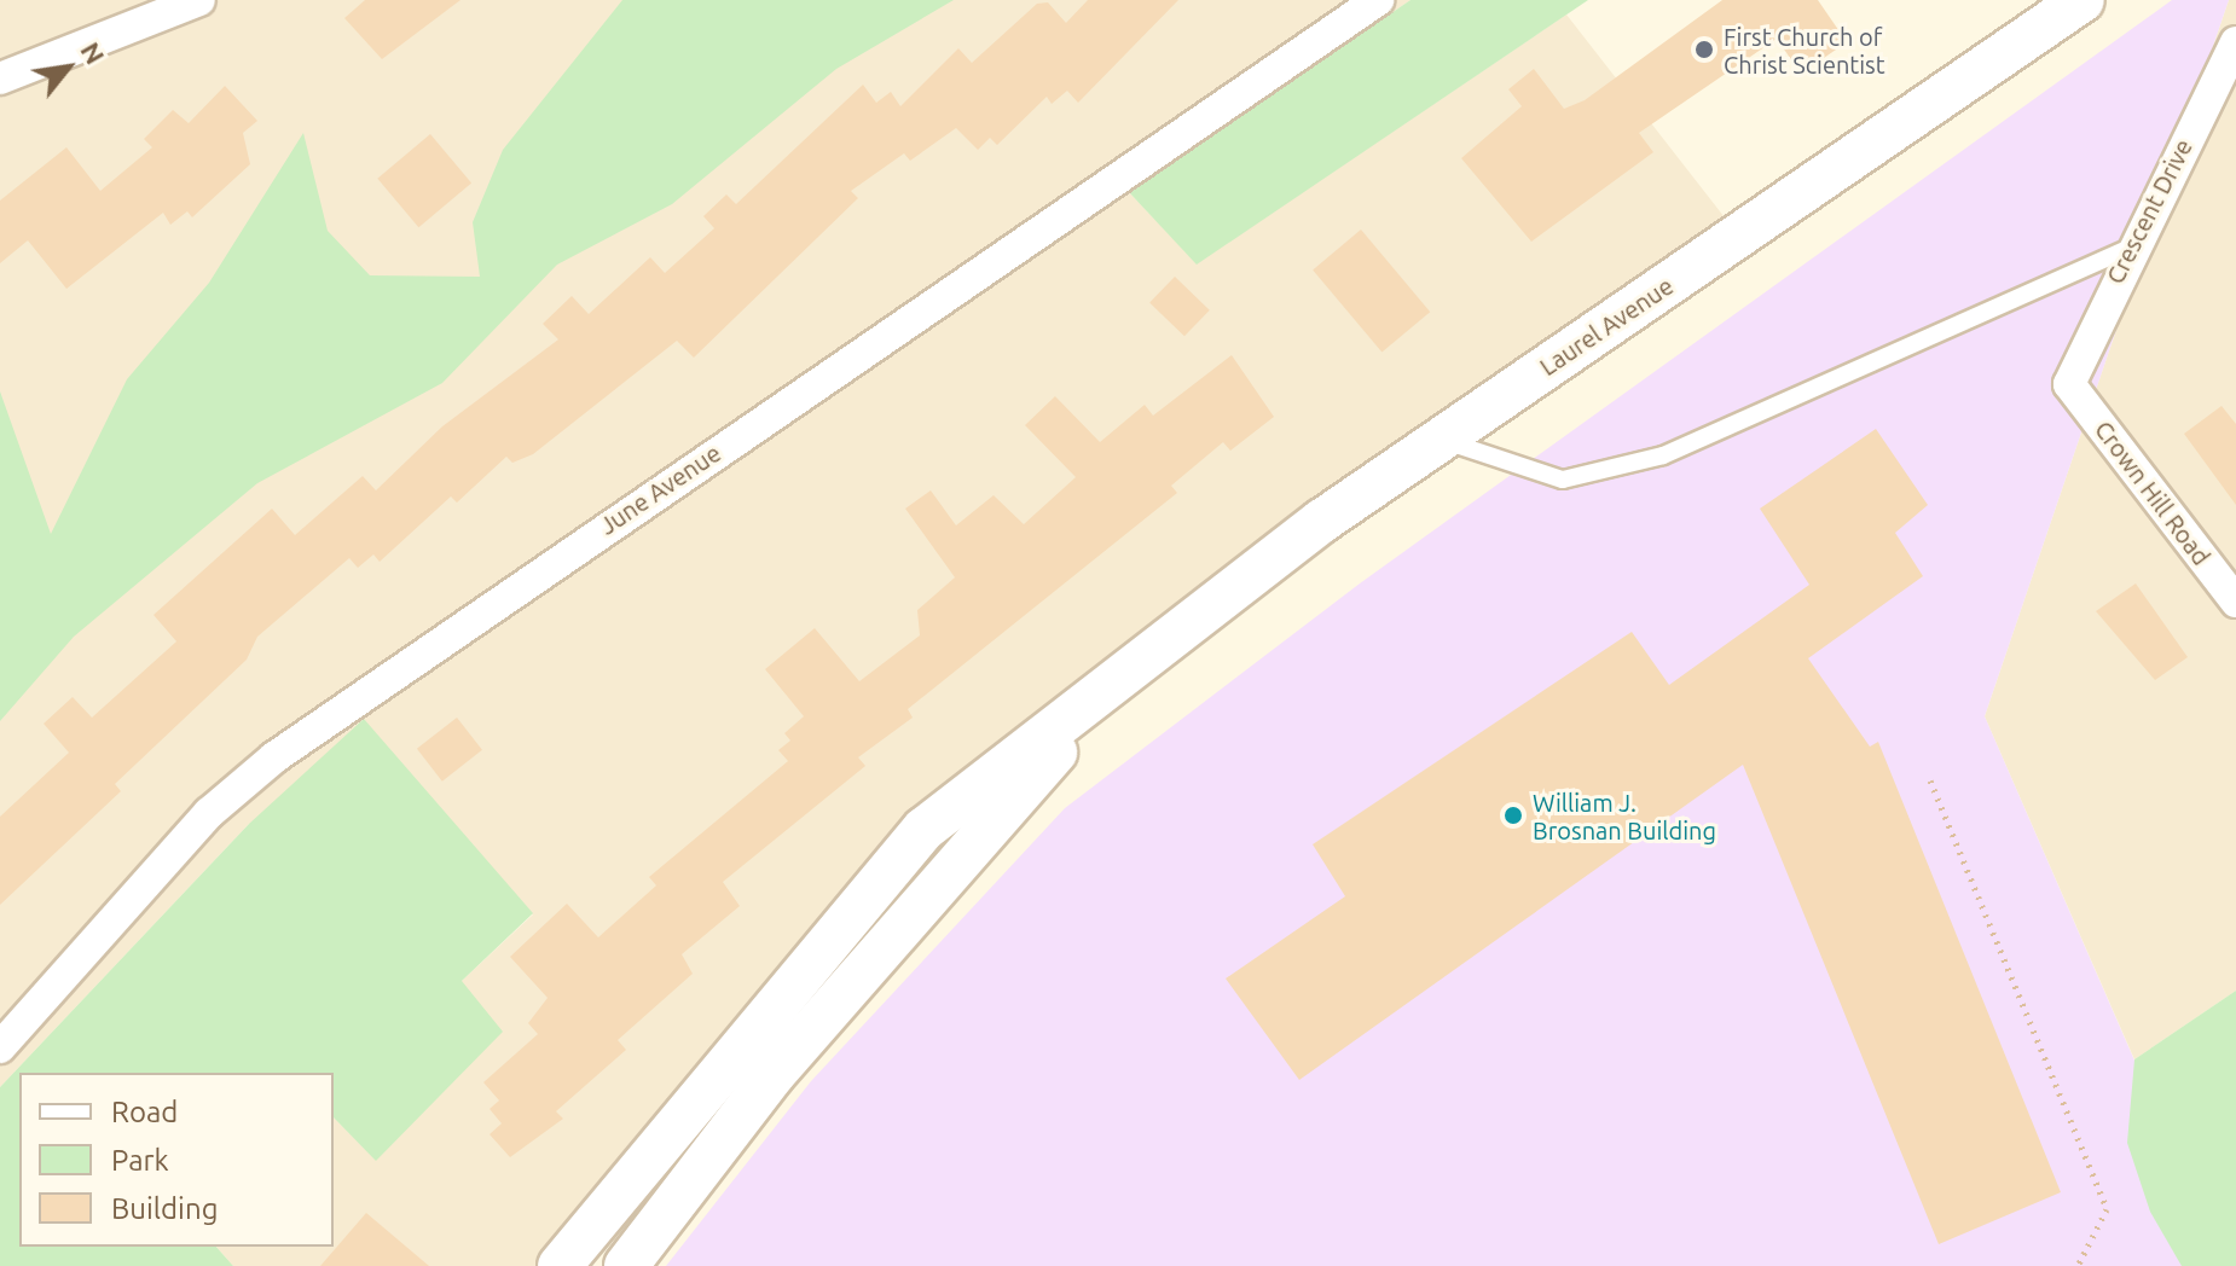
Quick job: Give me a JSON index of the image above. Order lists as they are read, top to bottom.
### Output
{
  "streets": {
    "main road": ["Laurel Avenue"],
    "street": ["Crescent Drive", "June Avenue", "Crown Hill Road"]
  },
  "crossings": [
    ["Crescent Drive", "Crown Hill Road"]
  ],
  "places": ["First Church of Christ Scientist", "William J. Brosnan Building"],
  "legend": ["Road", "Park", "Building"],
  "north": "top right"
}
